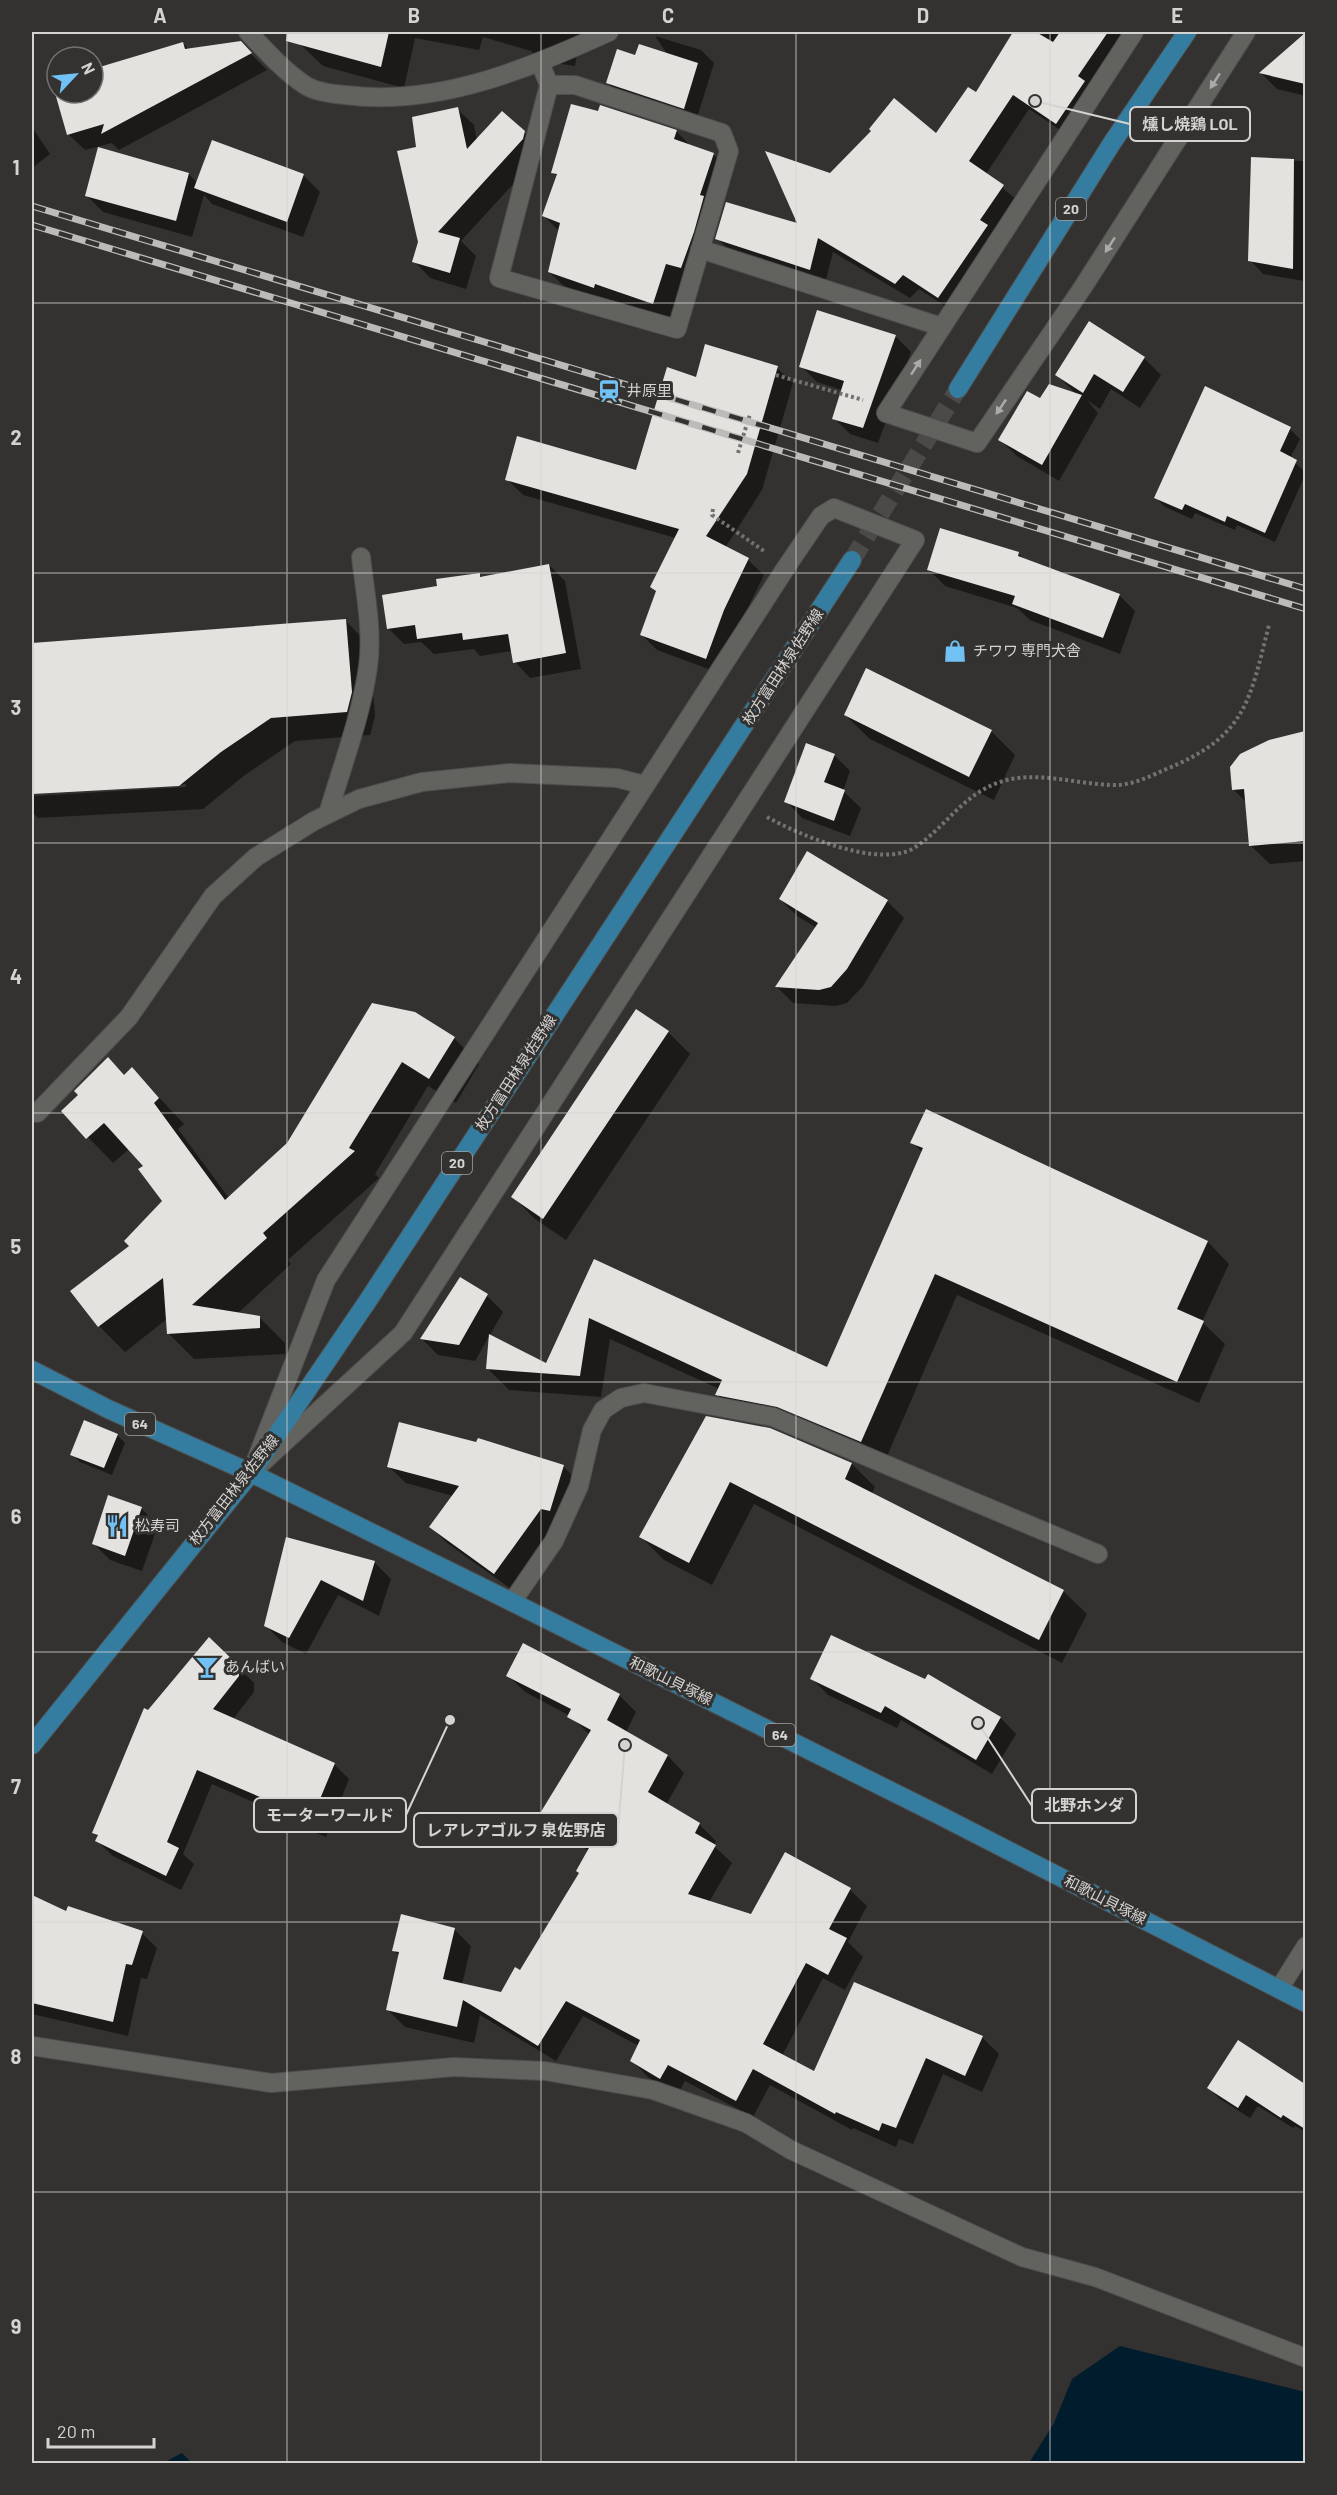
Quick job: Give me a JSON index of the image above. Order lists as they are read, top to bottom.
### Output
{
  "streets": {
    "main road": [
      "20",
      "枚方富田林泉佐野線",
      "64",
      "和歌山貝塚線"
    ]
  },
  "crossings": [
    ["枚方富田林泉佐野線", "和歌山貝塚線"]
  ],
  "places": {
    "other": [
      "燻し焼鶏 LOL",
      "モーターワールド",
      "北野ホンダ",
      "レアレアゴルフ 泉佐野店"
    ],
    "station": ["井原里"],
    "shop": ["チワワ 専門犬舎"],
    "restaurant": ["松寿司"],
    "bar": ["あんばい"]
  },
  "scale_bar": "20 m",
  "north": "top right",
  "grid": {
    "columns": [
      "A",
      "B",
      "C",
      "D",
      "E"
    ],
    "rows": [
      "1",
      "2",
      "3",
      "4",
      "5",
      "6",
      "7",
      "8",
      "9"
    ]
  }
}
